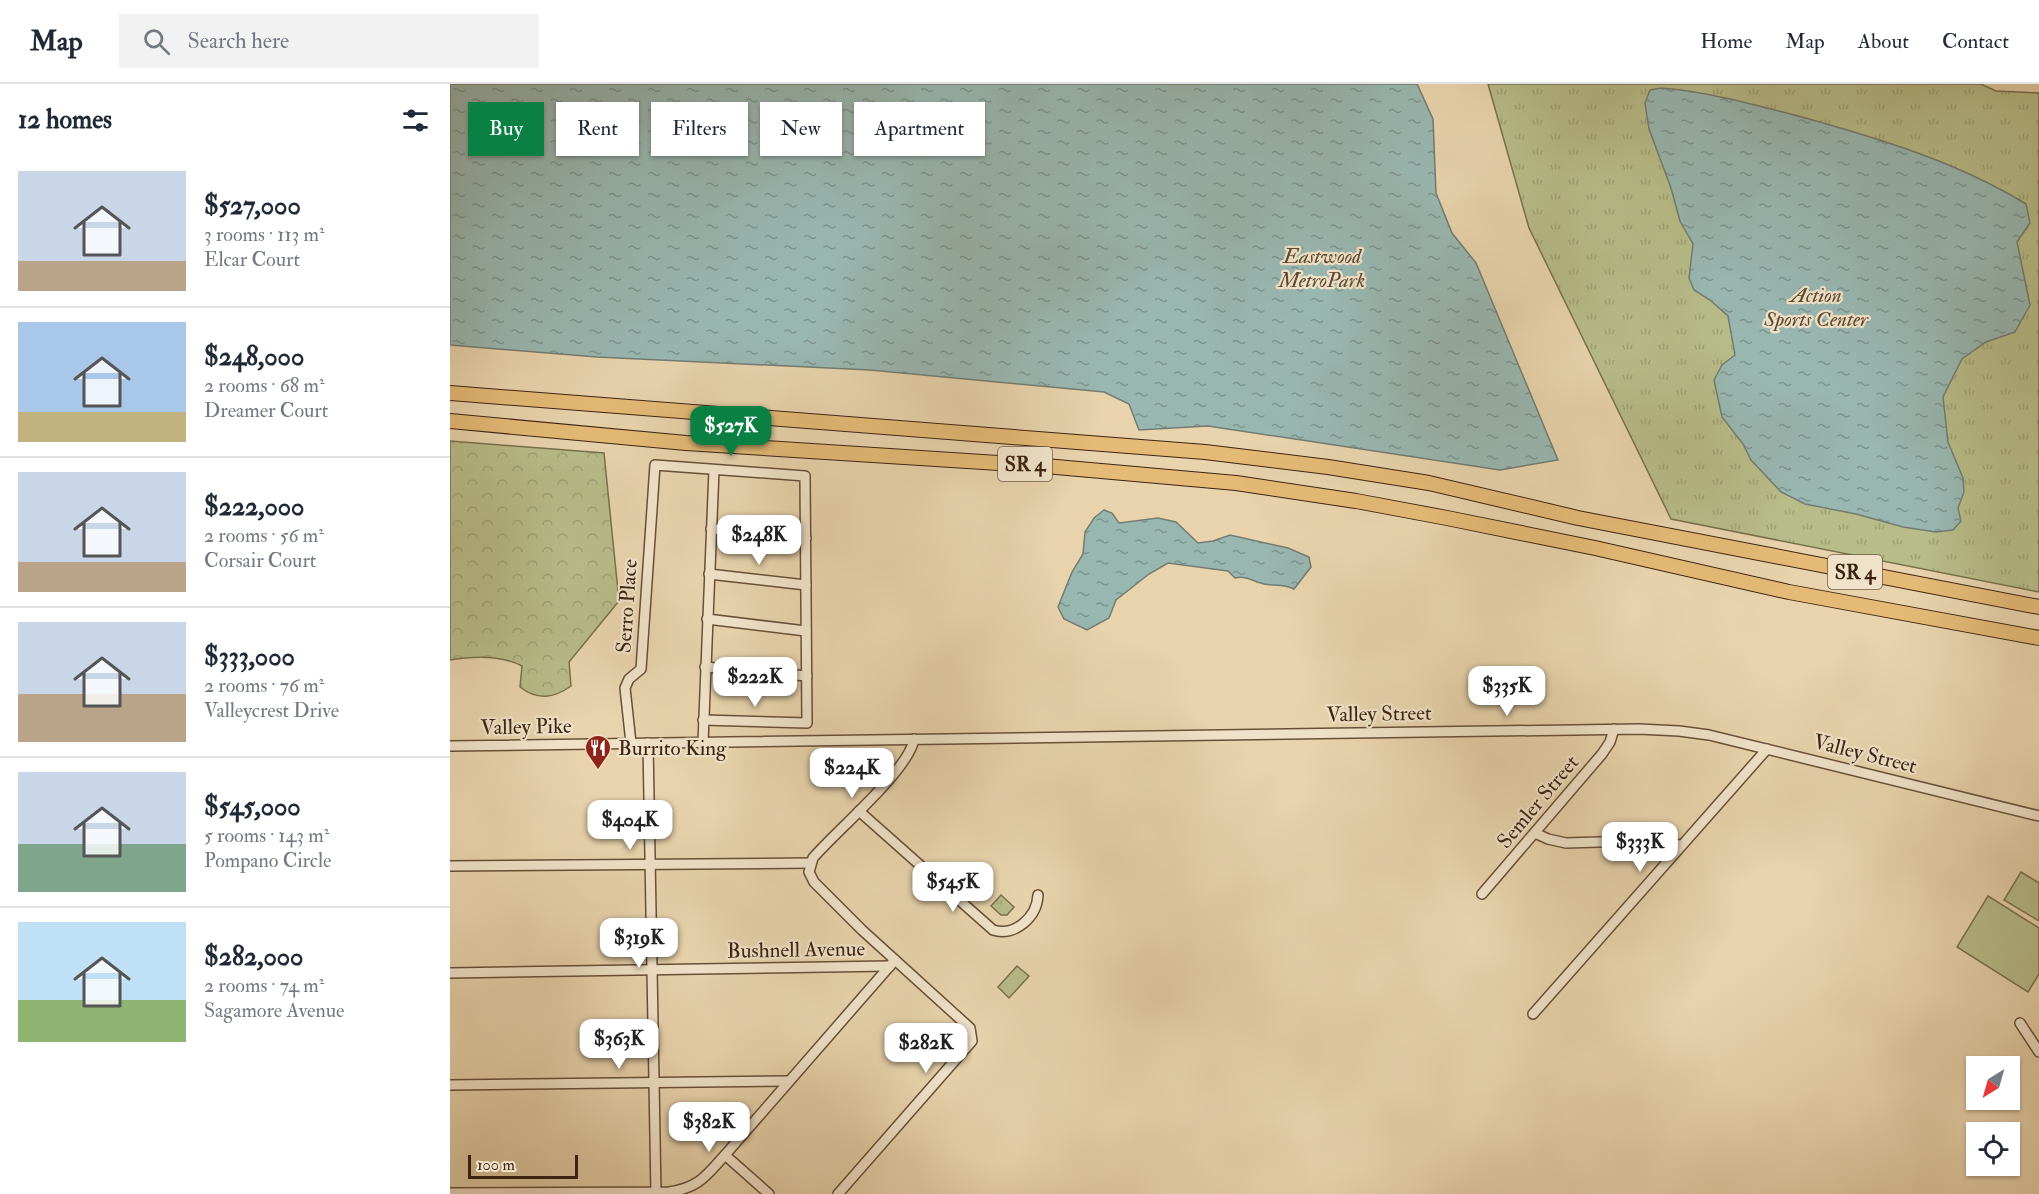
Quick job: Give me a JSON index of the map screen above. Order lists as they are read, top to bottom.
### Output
{
  "streets": {
    "highway": ["SR 4"],
    "street": [
      "Serro Place",
      "Valley Street",
      "Valley Pike",
      "Semler Street",
      "Bushnell Avenue"
    ]
  },
  "crossings": [
    ["Serro Place", "Valley Pike"],
    ["Valley Street", "Valley Pike"],
    ["Valley Street", "Semler Street"]
  ],
  "parks": ["Eastwood MetroPark", "Action Sports Center"],
  "places": {
    "restaurant": ["Burrito King"]
  },
  "scale_bar": "100 m",
  "north": "bottom left",
  "page": {
    "header": "Map",
    "search": "Search here",
    "nav": [
      "Home",
      "Map",
      "About",
      "Contact"
    ],
    "heading": "12 homes",
    "chip": [
      "Buy",
      "Rent",
      "Filters",
      "New",
      "Apartment"
    ],
    "list": [
      {
        "name": "$527,000",
        "note": "3 rooms · 113 m² · Elcar Court"
      },
      {
        "name": "$248,000",
        "note": "2 rooms · 68 m² · Dreamer Court"
      },
      {
        "name": "$222,000",
        "note": "2 rooms · 56 m² · Corsair Court"
      },
      {
        "name": "$333,000",
        "note": "2 rooms · 76 m² · Valleycrest Drive"
      },
      {
        "name": "$545,000",
        "note": "5 rooms · 143 m² · Pompano Circle"
      },
      {
        "name": "$282,000",
        "note": "2 rooms · 74 m² · Sagamore Avenue"
      }
    ],
    "price": [
      "$527K",
      "$248K",
      "$222K",
      "$335K",
      "$224K",
      "$404K",
      "$333K",
      "$545K",
      "$319K",
      "$363K",
      "$282K",
      "$382K"
    ],
    "scale": "100 m"
  }
}
